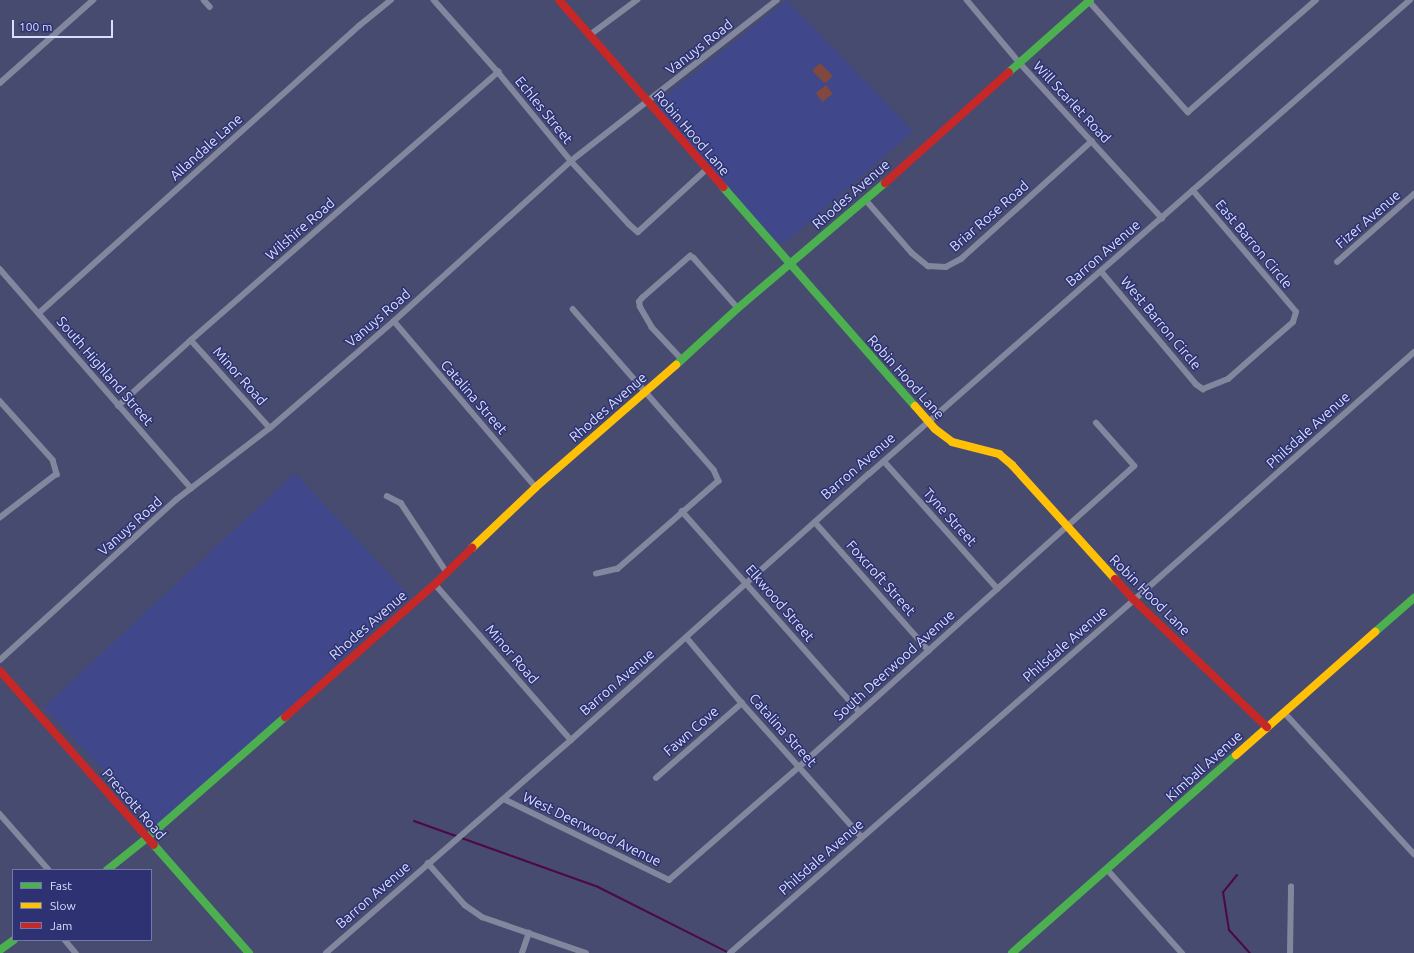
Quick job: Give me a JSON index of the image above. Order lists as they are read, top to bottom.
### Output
{
  "streets": {
    "main road": [
      "Robin Hood Lane",
      "Rhodes Avenue",
      "Kimball Avenue",
      "Prescott Road"
    ],
    "street": [
      "Vanuys Road",
      "Will Scarlet Road",
      "Echles Street",
      "Allandale Lane",
      "Briar Rose Road",
      "Fizer Avenue",
      "Wilshire Road",
      "East Barron Circle",
      "Barron Avenue",
      "West Barron Circle",
      "South Highland Street",
      "Minor Road",
      "Catalina Street",
      "Philsdale Avenue",
      "Tyne Street",
      "Foxcroft Street",
      "Elkwood Street",
      "South Deerwood Avenue",
      "Fawn Cove",
      "West Deerwood Avenue"
    ]
  },
  "crossings": [
    ["Vanuys Road", "Echles Street"],
    ["Vanuys Road", "Robin Hood Lane"],
    ["Vanuys Road", "South Highland Street"],
    ["Vanuys Road", "Minor Road"],
    ["Vanuys Road", "Catalina Street"],
    ["Will Scarlet Road", "Rhodes Avenue"],
    ["Will Scarlet Road", "Briar Rose Road"],
    ["Will Scarlet Road", "Barron Avenue"],
    ["Echles Street", "Robin Hood Lane"],
    ["Echles Street", "Wilshire Road"],
    ["Robin Hood Lane", "Rhodes Avenue"],
    ["Robin Hood Lane", "Barron Avenue"],
    ["Robin Hood Lane", "Philsdale Avenue"],
    ["Robin Hood Lane", "South Deerwood Avenue"],
    ["Robin Hood Lane", "Kimball Avenue"],
    ["Allandale Lane", "South Highland Street"],
    ["Rhodes Avenue", "Briar Rose Road"],
    ["Rhodes Avenue", "Minor Road"],
    ["Rhodes Avenue", "Catalina Street"],
    ["Rhodes Avenue", "Prescott Road"],
    ["Wilshire Road", "South Highland Street"],
    ["Wilshire Road", "Minor Road"],
    ["East Barron Circle", "Barron Avenue"],
    ["East Barron Circle", "West Barron Circle"],
    ["Barron Avenue", "West Barron Circle"],
    ["Barron Avenue", "Minor Road"],
    ["Barron Avenue", "Catalina Street"],
    ["Barron Avenue", "Tyne Street"],
    ["Barron Avenue", "Foxcroft Street"],
    ["Barron Avenue", "Elkwood Street"],
    ["Barron Avenue", "West Deerwood Avenue"],
    ["Catalina Street", "Philsdale Avenue"],
    ["Catalina Street", "South Deerwood Avenue"],
    ["Catalina Street", "Fawn Cove"],
    ["Tyne Street", "South Deerwood Avenue"],
    ["Foxcroft Street", "South Deerwood Avenue"],
    ["Elkwood Street", "South Deerwood Avenue"],
    ["South Deerwood Avenue", "West Deerwood Avenue"]
  ],
  "legend": ["Fast", "Slow", "Jam"],
  "scale_bar": "100 m"
}
